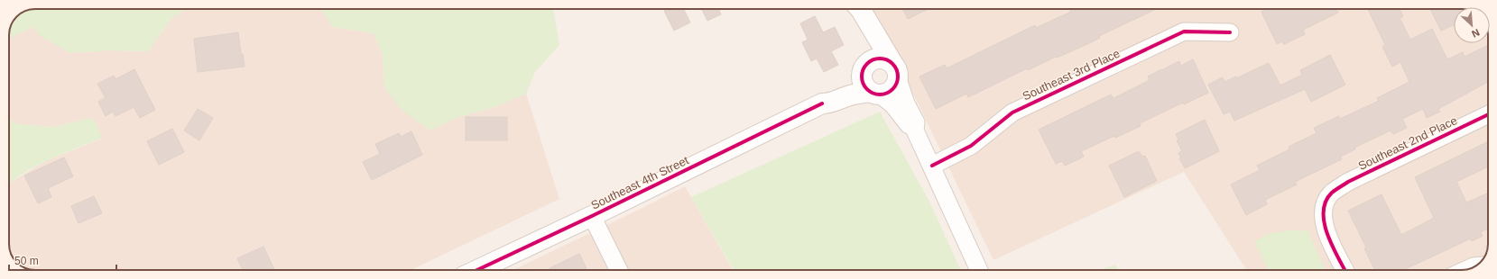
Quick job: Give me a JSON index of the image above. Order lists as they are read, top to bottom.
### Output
{
  "streets": {
    "street": ["Southeast 3rd Place", "Southeast 2nd Place", "Southeast 4th Street"]
  },
  "scale_bar": "50 m",
  "north": "bottom right"
}
